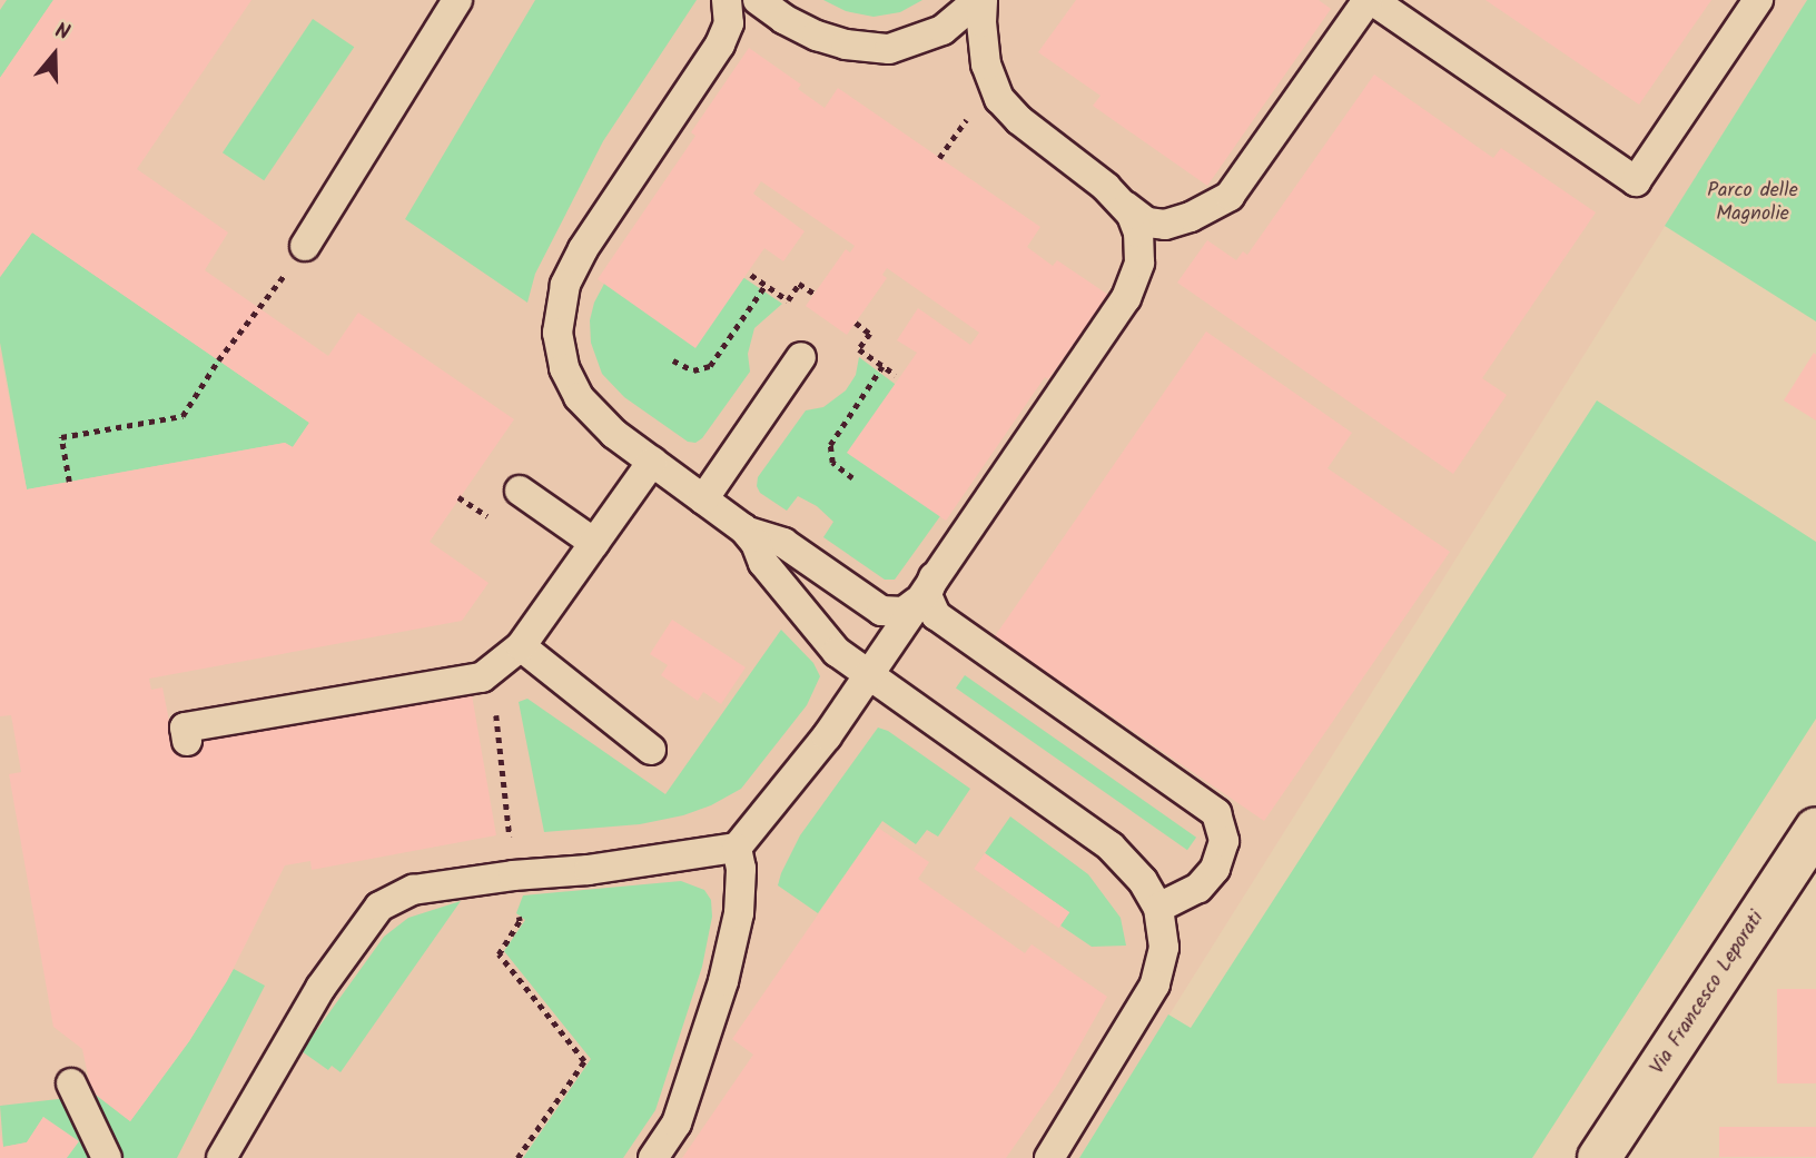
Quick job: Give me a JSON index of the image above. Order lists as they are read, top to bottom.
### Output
{
  "streets": {
    "street": ["Via Francesco Leporati"]
  },
  "parks": ["Parco delle Magnolie"],
  "north": "top"
}
